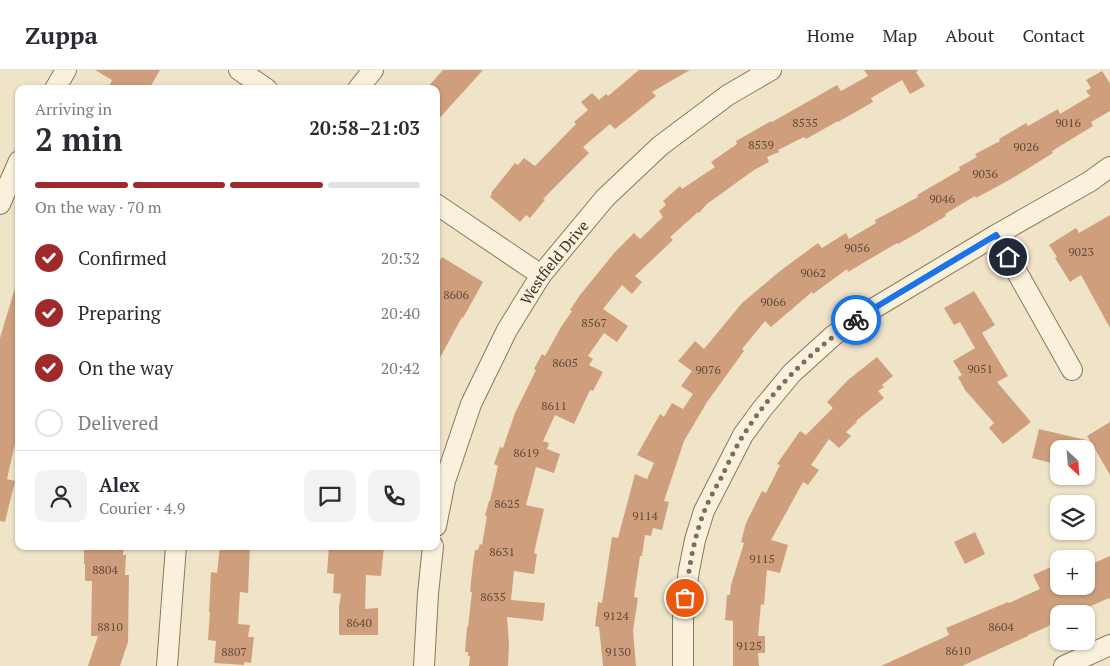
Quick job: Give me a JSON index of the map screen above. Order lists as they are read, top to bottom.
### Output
{
  "streets": {
    "street": ["Westfield Drive"]
  },
  "house_numbers": [
    "8535",
    "9016",
    "8539",
    "9026",
    "9036",
    "9046",
    "9056",
    "9023",
    "9062",
    "8606",
    "9066",
    "8567",
    "8605",
    "9051",
    "9076",
    "8611",
    "8619",
    "8625",
    "9114",
    "8631",
    "9115",
    "8804",
    "8635",
    "9124",
    "8640",
    "8810",
    "8604",
    "9125",
    "8610",
    "8807",
    "9130"
  ],
  "north": "bottom right",
  "page": {
    "header": "Zuppa",
    "nav": [
      "Home",
      "Map",
      "About",
      "Contact"
    ],
    "heading": ["2 min", "Arriving in", "20:58–21:03"],
    "panel": ["Alex", "Courier · 4.9"],
    "bar": "On the way · 70 m",
    "list": [
      ["Confirmed", "20:32"],
      ["Preparing", "20:40"],
      ["On the way", "20:42"],
      "Delivered"
    ],
    "map_buttons": ["+", "−"]
  }
}
